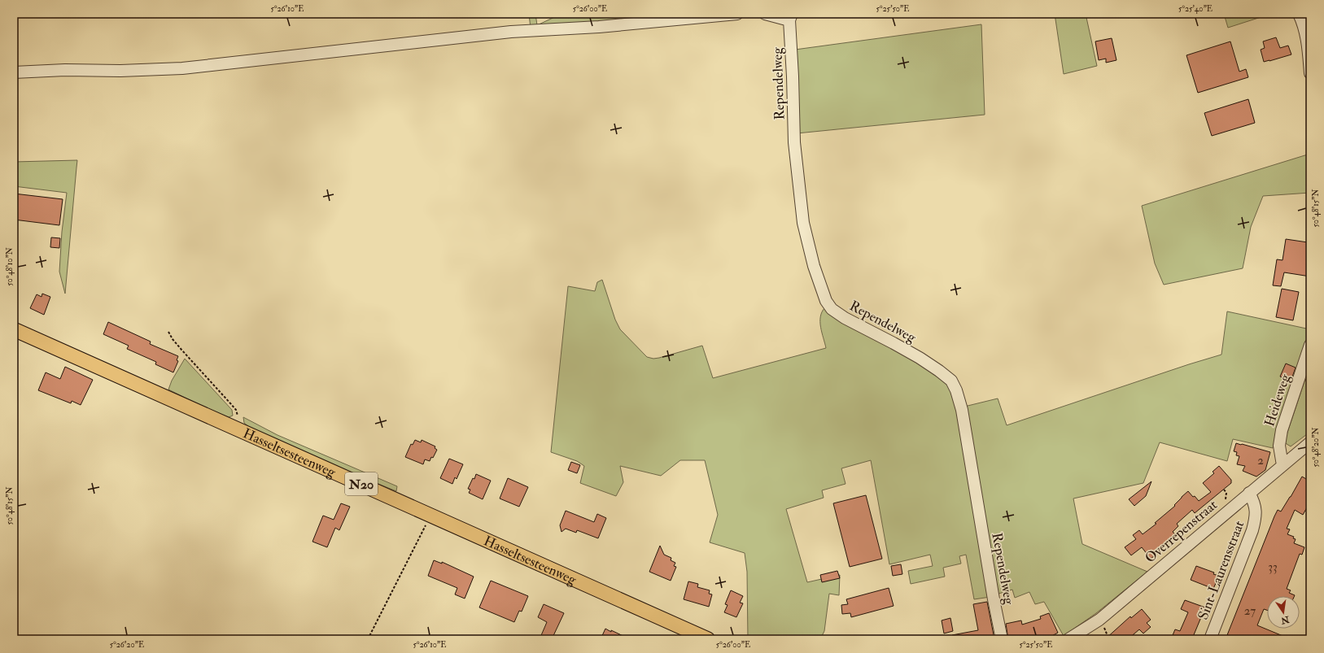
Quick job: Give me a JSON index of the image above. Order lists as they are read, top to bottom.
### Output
{
  "streets": {
    "main road": ["Hasseltsesteenweg", "N20"],
    "street": [
      "Rependelweg",
      "Heideweg",
      "Overrepenstraat",
      "Sint-Laurensstraat"
    ]
  },
  "crossings": [
    ["Heideweg", "Overrepenstraat"],
    ["Overrepenstraat", "Sint-Laurensstraat"]
  ],
  "house_numbers": ["2", "33", "27"],
  "north": "bottom",
  "coordinates": [
    "5°26'10\"E",
    "5°26'00\"E",
    "5°25'50\"E",
    "5°25'40\"E",
    "50°48'15\"N",
    "50°48'10\"N",
    "50°48'20\"N",
    "5°26'20\"E"
  ]
}
